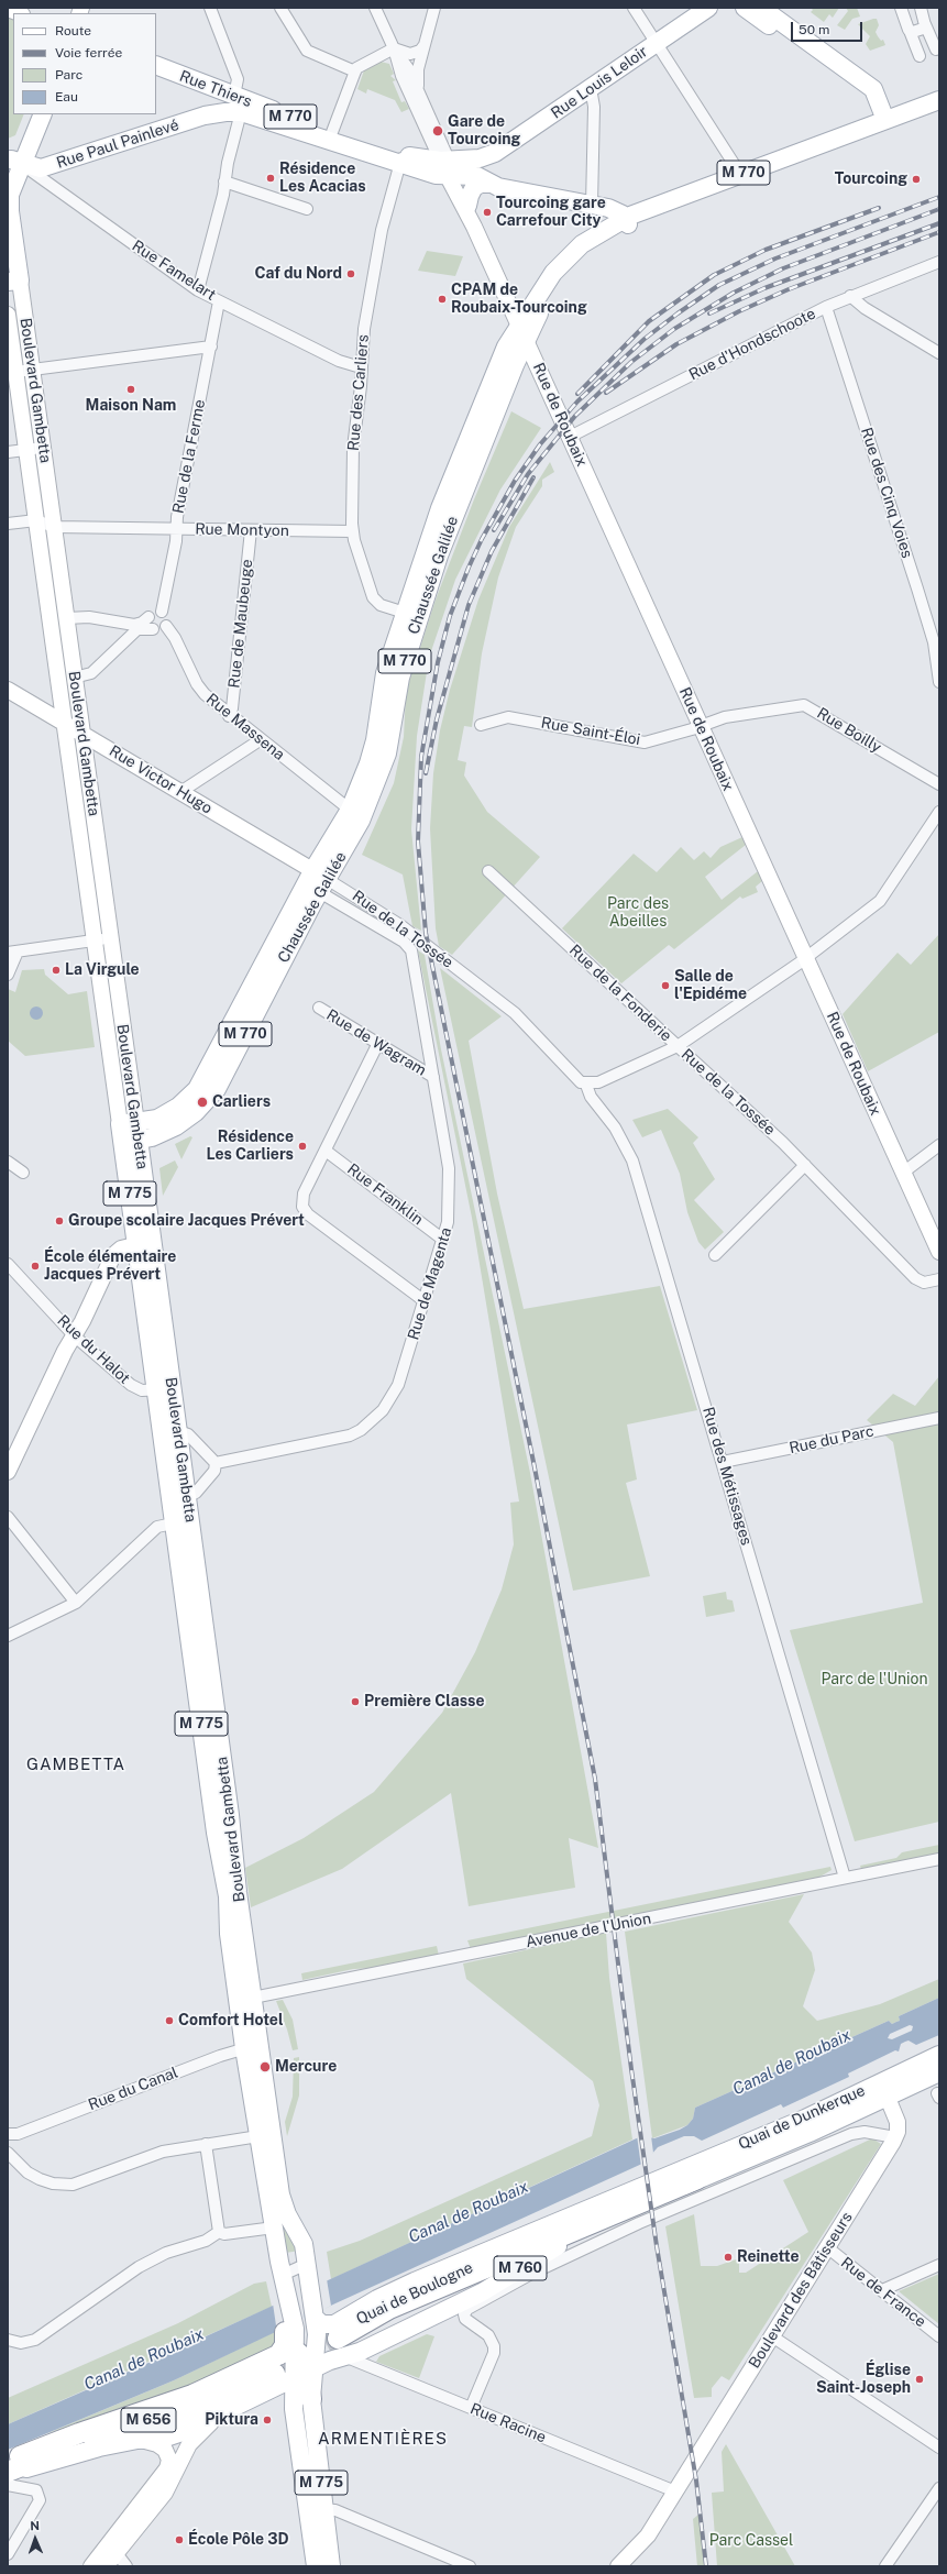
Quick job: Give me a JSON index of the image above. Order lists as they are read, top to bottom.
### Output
{
  "streets": {
    "highway": ["Quai de Boulogne", "M 656"],
    "main road": [
      "Rue Louis Leloir",
      "Rue Thiers",
      "M 770",
      "Rue Paul Painlevé",
      "Boulevard Gambetta",
      "Chaussée Galilée",
      "M 775",
      "Quai de Dunkerque",
      "M 760"
    ],
    "street": [
      "Rue Famelart",
      "Rue d'Hondschoote",
      "Rue des Carliers",
      "Rue de Roubaix",
      "Rue de la Ferme",
      "Rue des Cinq Voies",
      "Rue Montyon",
      "Rue de Maubeuge",
      "Rue Massena",
      "Rue Boilly",
      "Rue Saint-Éloi",
      "Rue Victor Hugo",
      "Rue de la Tossée",
      "Rue de la Fonderie",
      "Rue de Wagram",
      "Rue Franklin",
      "Rue de Magenta",
      "Rue du Halot",
      "Rue du Parc",
      "Rue des Métissages",
      "Avenue de l'Union",
      "Rue du Canal",
      "Boulevard des Bâtisseurs",
      "Rue de France",
      "Rue Racine"
    ]
  },
  "crossings": [
    ["Rue Louis Leloir", "Rue Thiers"],
    ["Rue Louis Leloir", "M 770"],
    ["Rue Louis Leloir", "Rue de Roubaix"],
    ["Rue Thiers", "M 770"],
    ["Rue Thiers", "Rue Paul Painlevé"],
    ["Rue Thiers", "Rue des Carliers"],
    ["Rue Thiers", "Rue de Roubaix"],
    ["M 770", "Rue de Roubaix"],
    ["M 770", "Chaussée Galilée"],
    ["Rue Paul Painlevé", "Rue Famelart"],
    ["Rue Paul Painlevé", "Boulevard Gambetta"],
    ["Rue Famelart", "Boulevard Gambetta"],
    ["Rue Famelart", "Rue des Carliers"],
    ["Rue Famelart", "Rue de la Ferme"],
    ["Rue d'Hondschoote", "Rue de Roubaix"],
    ["Rue d'Hondschoote", "Rue des Cinq Voies"],
    ["Boulevard Gambetta", "Rue Montyon"],
    ["Boulevard Gambetta", "Chaussée Galilée"],
    ["Boulevard Gambetta", "Rue Victor Hugo"],
    ["Boulevard Gambetta", "M 775"],
    ["Boulevard Gambetta", "Rue du Halot"],
    ["Boulevard Gambetta", "Avenue de l'Union"],
    ["Boulevard Gambetta", "Rue du Canal"],
    ["Rue des Carliers", "Rue Montyon"],
    ["Rue des Carliers", "Chaussée Galilée"],
    ["Rue de Roubaix", "Chaussée Galilée"],
    ["Rue de Roubaix", "Rue Boilly"],
    ["Rue de Roubaix", "Rue Saint-Éloi"],
    ["Rue de Roubaix", "Rue de la Fonderie"],
    ["Rue de la Ferme", "Rue Montyon"],
    ["Rue de la Ferme", "Rue Massena"],
    ["Rue Montyon", "Rue de Maubeuge"],
    ["Chaussée Galilée", "Rue Massena"],
    ["Chaussée Galilée", "Rue Victor Hugo"],
    ["Chaussée Galilée", "Rue de la Tossée"],
    ["Chaussée Galilée", "Rue de Magenta"],
    ["Rue de Maubeuge", "Rue Massena"],
    ["Rue Boilly", "Rue Saint-Éloi"],
    ["Rue Victor Hugo", "Rue de la Tossée"],
    ["Rue Victor Hugo", "Rue de Magenta"],
    ["Rue de la Tossée", "Rue de la Fonderie"],
    ["Rue de la Tossée", "Rue de Magenta"],
    ["Rue de la Tossée", "Rue des Métissages"],
    ["Rue de Wagram", "Rue de Magenta"],
    ["M 775", "M 760"],
    ["Rue Franklin", "Rue de Magenta"],
    ["Rue du Parc", "Rue des Métissages"],
    ["Rue des Métissages", "Avenue de l'Union"],
    ["Quai de Dunkerque", "M 760"],
    ["Quai de Dunkerque", "Quai de Boulogne"],
    ["M 760", "Quai de Boulogne"],
    ["M 760", "Rue Racine"],
    ["Boulevard des Bâtisseurs", "Rue de France"],
    ["Boulevard des Bâtisseurs", "Rue Racine"],
    ["Quai de Boulogne", "Rue Racine"]
  ],
  "districts": ["GAMBETTA", "ARMENTIÈRES"],
  "water": ["Canal de Roubaix"],
  "parks": ["Parc des Abeilles", "Parc de l'Union", "Parc Cassel"],
  "places": [
    "Gare de Tourcoing",
    "Résidence Les Acacias",
    "Tourcoing",
    "Tourcoing gare Carrefour City",
    "Caf du Nord",
    "CPAM de Roubaix-Tourcoing",
    "Maison Nam",
    "La Virgule",
    "Salle de l'Epidéme",
    "Carliers",
    "Résidence Les Carliers",
    "Groupe scolaire Jacques Prévert",
    "École élémentaire Jacques Prévert",
    "Première Classe",
    "Comfort Hotel",
    "Mercure",
    "Reinette",
    "Église Saint-Joseph",
    "Piktura",
    "École Pôle 3D"
  ],
  "legend": [
    "Route",
    "Voie ferrée",
    "Parc",
    "Eau"
  ],
  "scale_bar": "50 m",
  "north": "top"
}
